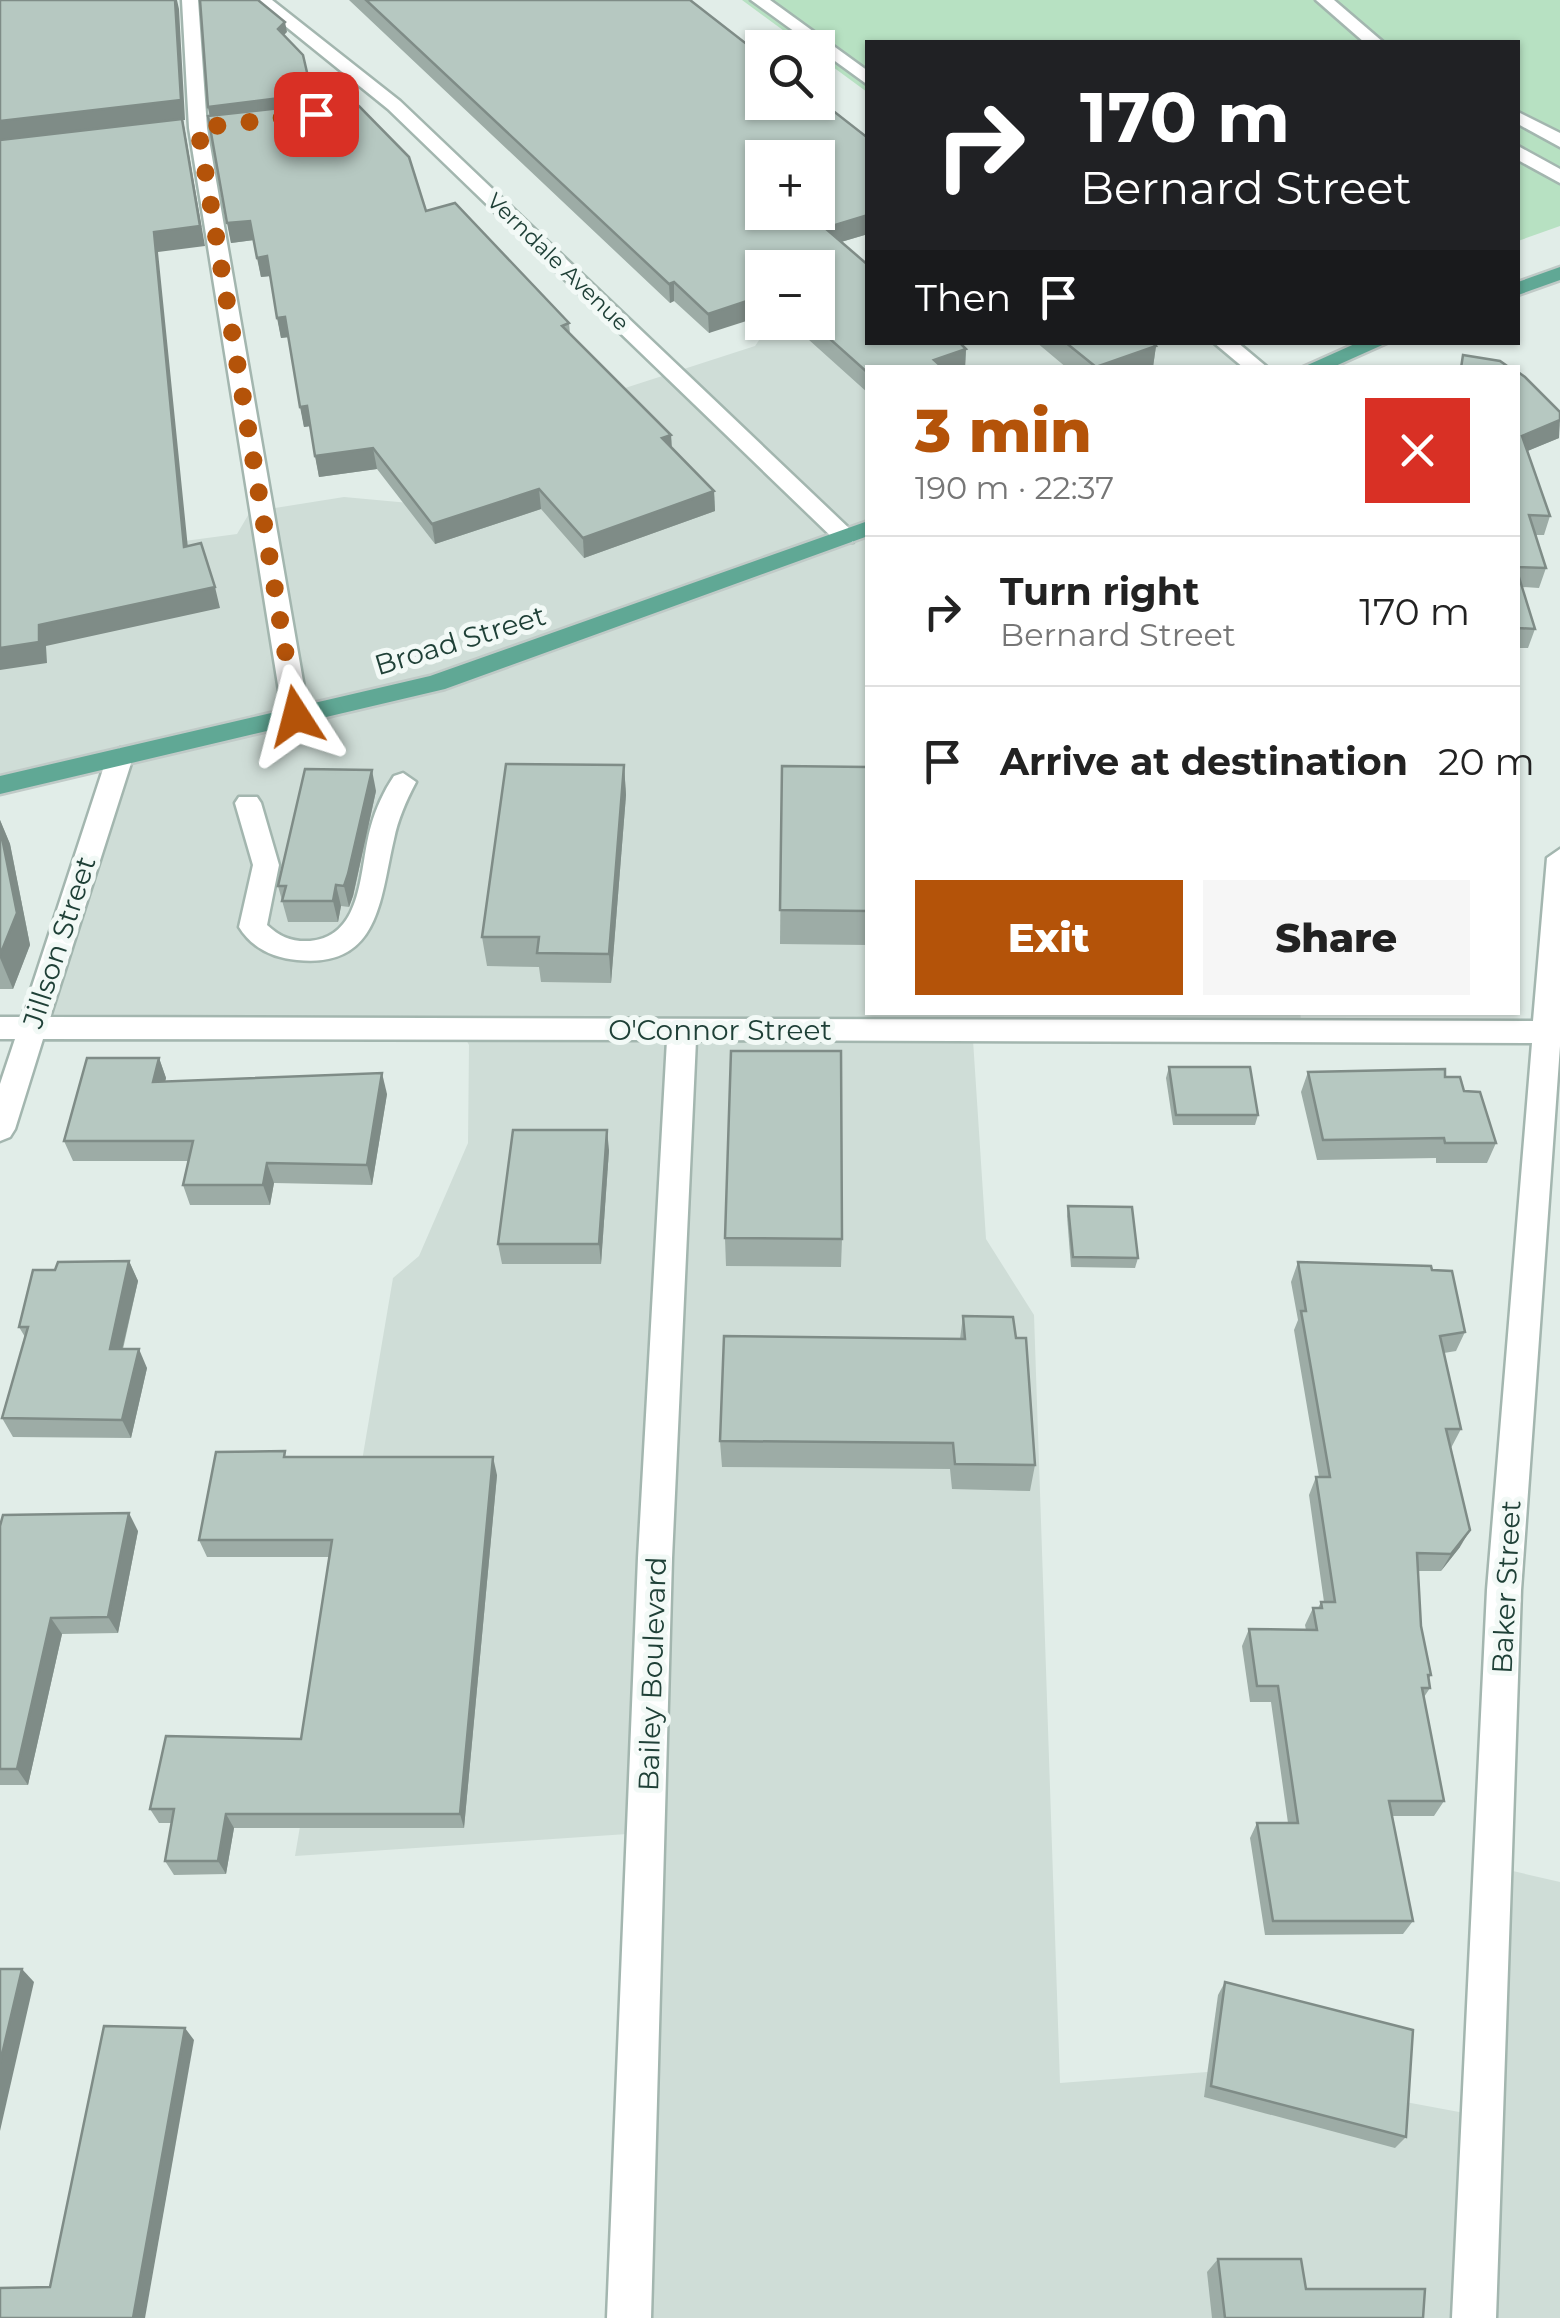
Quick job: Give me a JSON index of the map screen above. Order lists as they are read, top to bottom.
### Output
{
  "streets": {
    "main road": ["Broad Street"],
    "street": [
      "Verndale Avenue",
      "Jillson Street",
      "O'Connor Street",
      "Baker Street",
      "Bailey Boulevard"
    ]
  },
  "crossings": [
    ["Verndale Avenue", "Broad Street"],
    ["Broad Street", "Jillson Street"],
    ["Jillson Street", "O'Connor Street"],
    ["O'Connor Street", "Baker Street"],
    ["O'Connor Street", "Bailey Boulevard"]
  ],
  "page": {
    "map_buttons": ["+", "−"],
    "turn": ["170 m", "Bernard Street"],
    "then": "Then",
    "heading": ["3 min", "190 m · 22:37"],
    "list": [
      {
        "name": "Turn right",
        "note": "Bernard Street",
        "value": "170 m"
      },
      {
        "name": "Arrive at destination",
        "value": "20 m"
      }
    ],
    "buttons": ["Exit", "Share"]
  }
}
